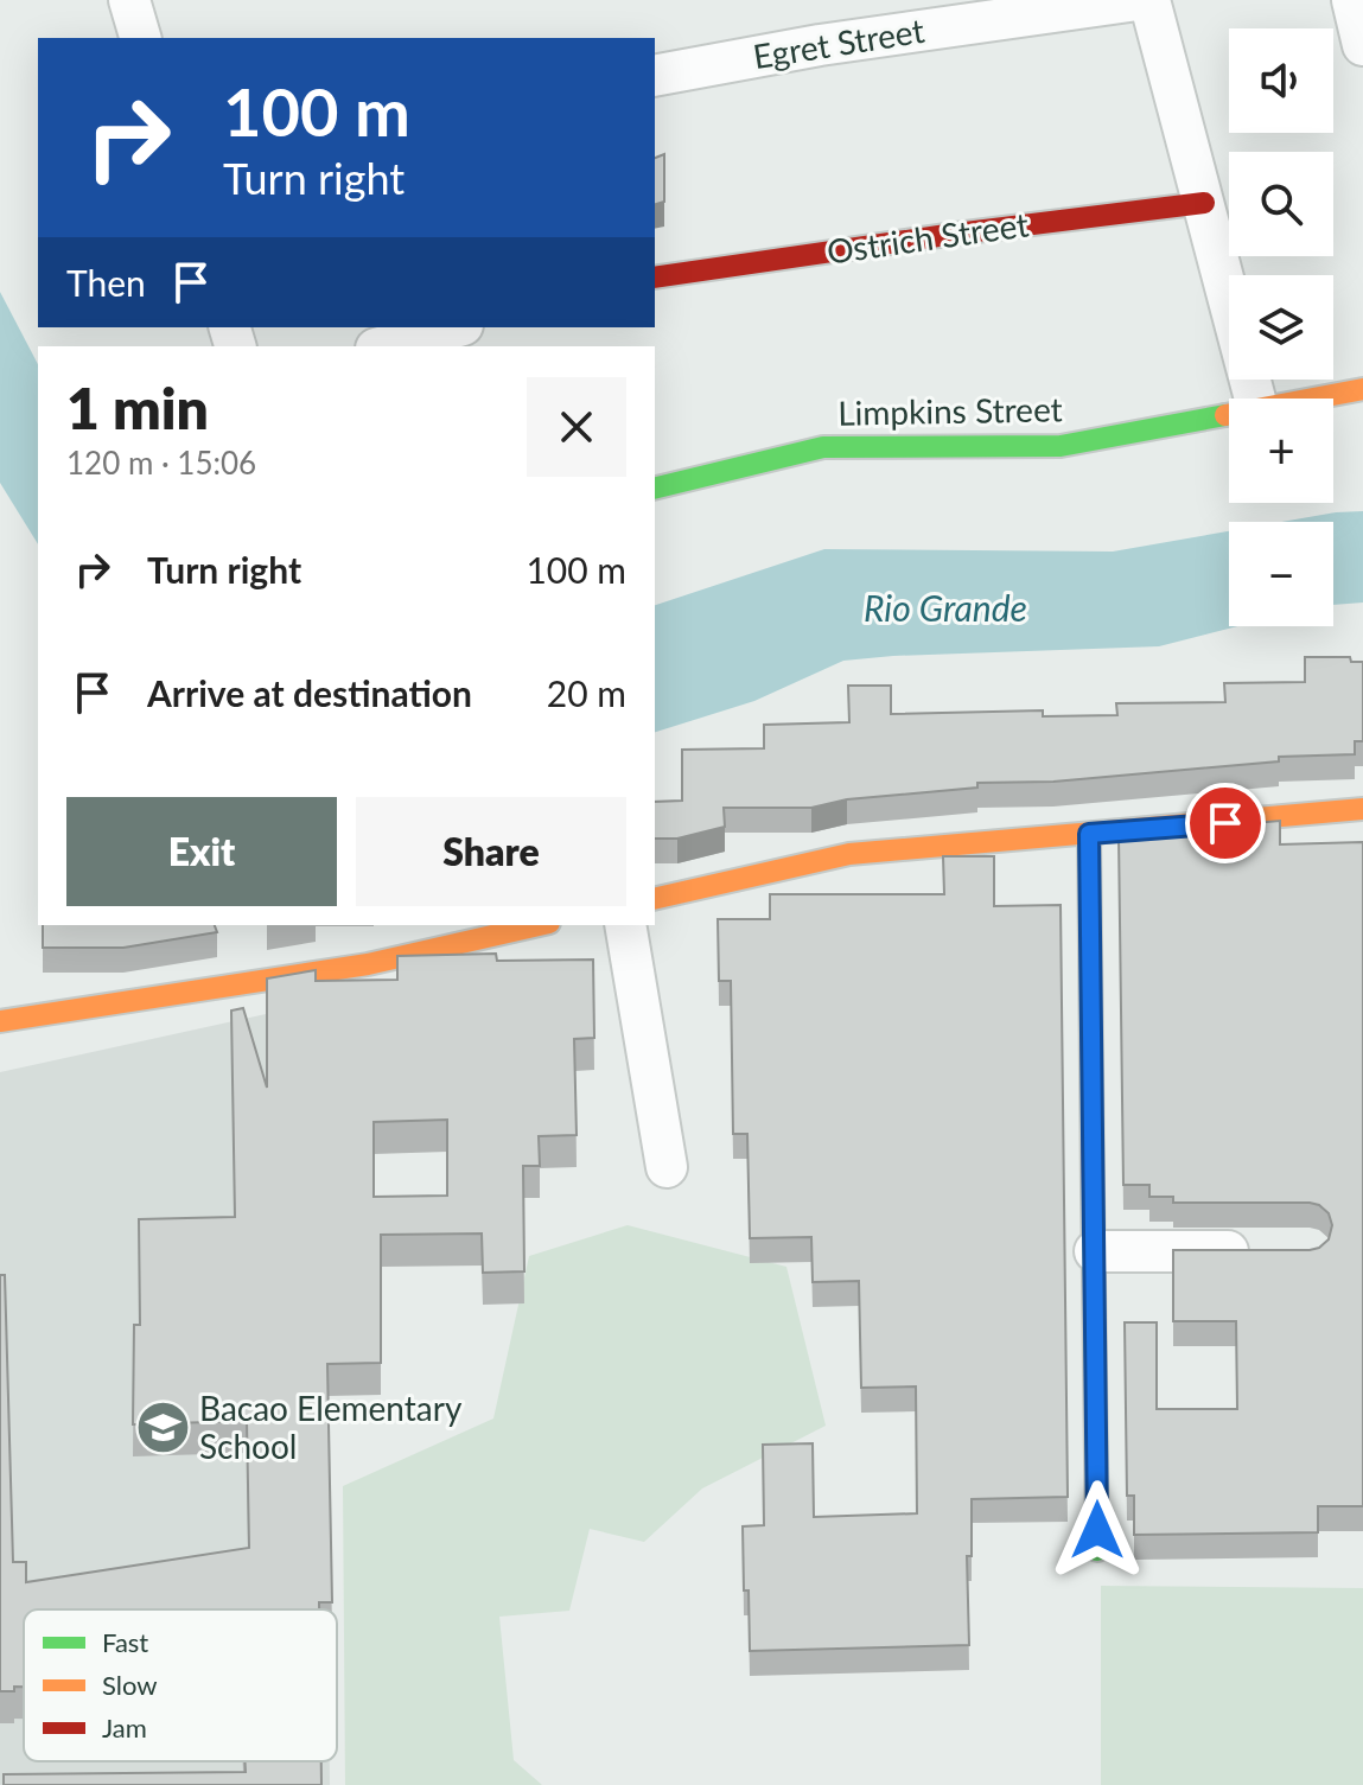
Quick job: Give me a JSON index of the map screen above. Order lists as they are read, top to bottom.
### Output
{
  "streets": {
    "street": ["Egret Street", "Ostrich Street", "Limpkins Street"]
  },
  "water": ["Rio Grande"],
  "places": {
    "school or university": ["Bacao Elementary School"]
  },
  "legend": ["Fast", "Slow", "Jam"],
  "page": {
    "map_buttons": ["+", "−"],
    "turn": ["100 m", "Turn right"],
    "then": "Then",
    "heading": ["1 min", "120 m · 15:06"],
    "list": [
      {
        "name": "Turn right",
        "value": "100 m"
      },
      {
        "name": "Arrive at destination",
        "value": "20 m"
      }
    ],
    "buttons": ["Exit", "Share"]
  }
}
